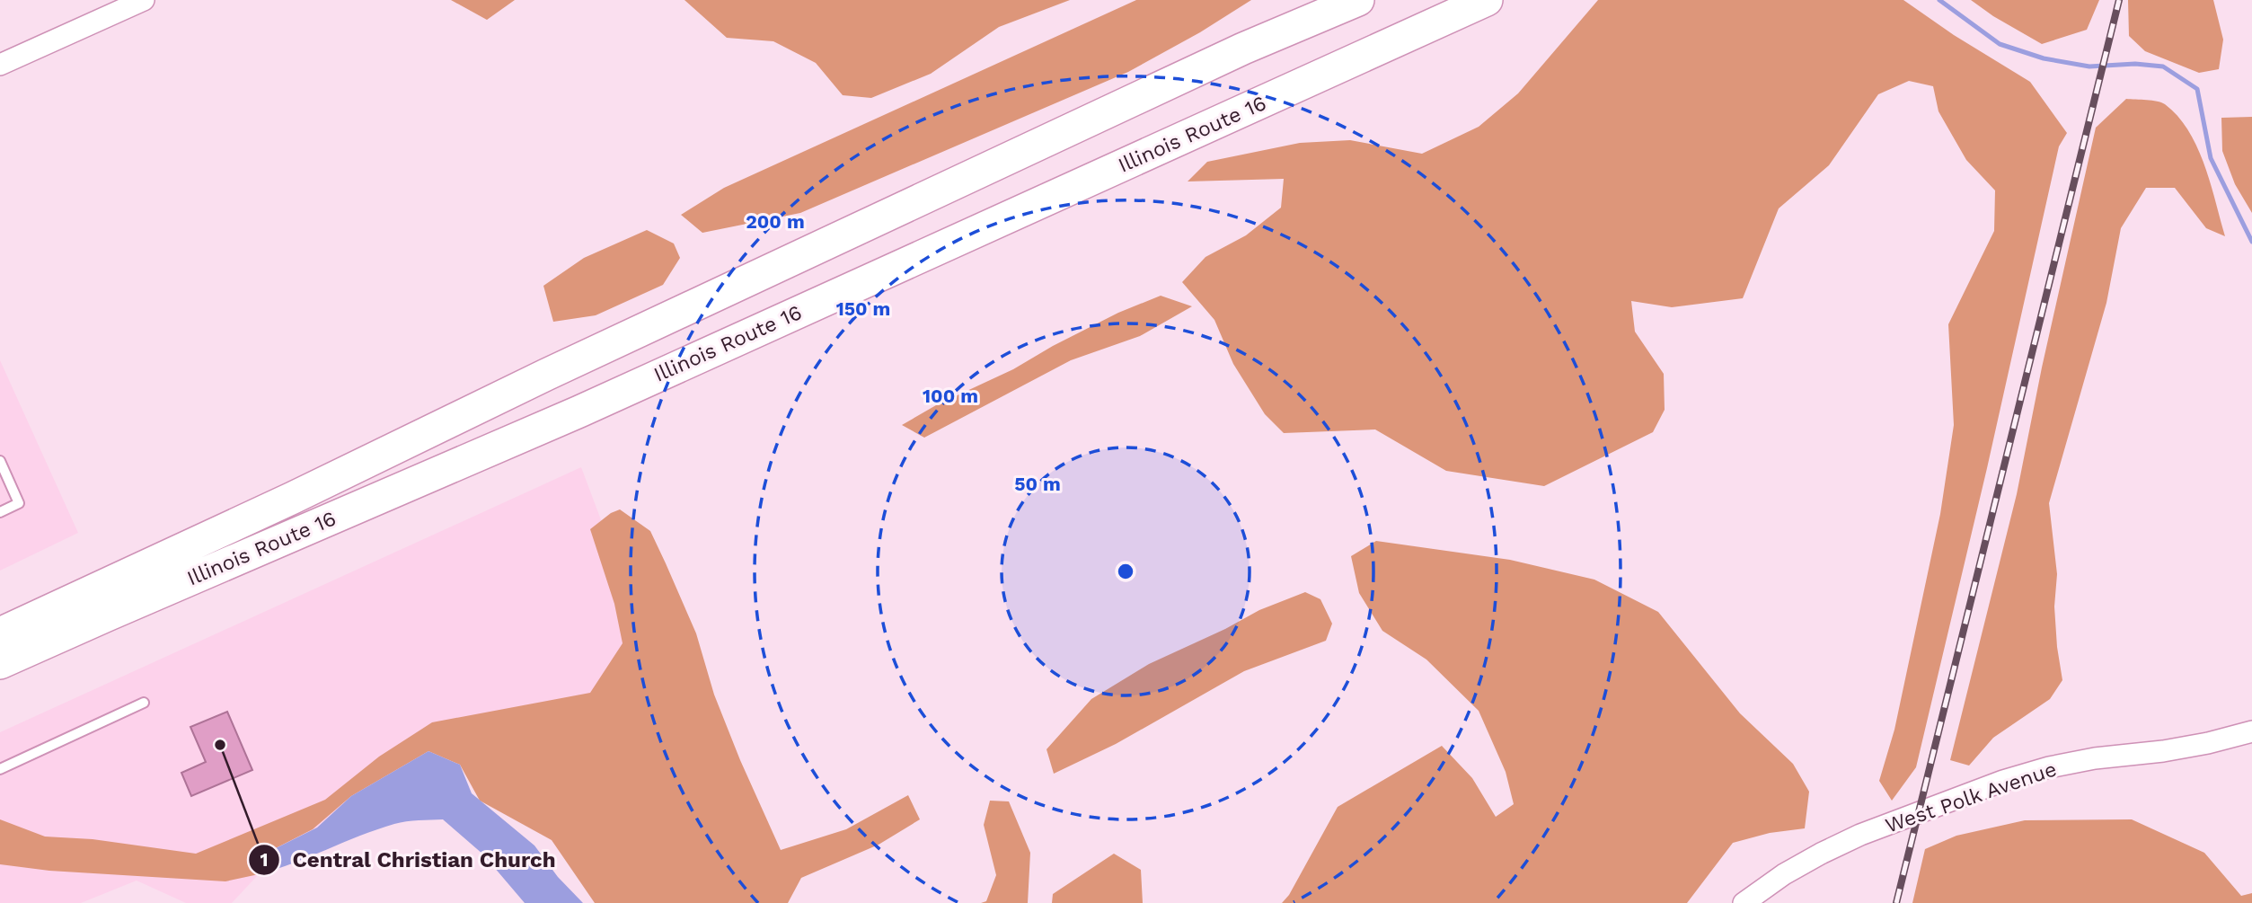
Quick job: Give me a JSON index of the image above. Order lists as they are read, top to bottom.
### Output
{
  "streets": {
    "main road": ["Illinois Route 16"],
    "street": ["West Polk Avenue"]
  },
  "places": ["Central Christian Church"],
  "rings": [
    "200 m",
    "150 m",
    "100 m",
    "50 m"
  ]
}
